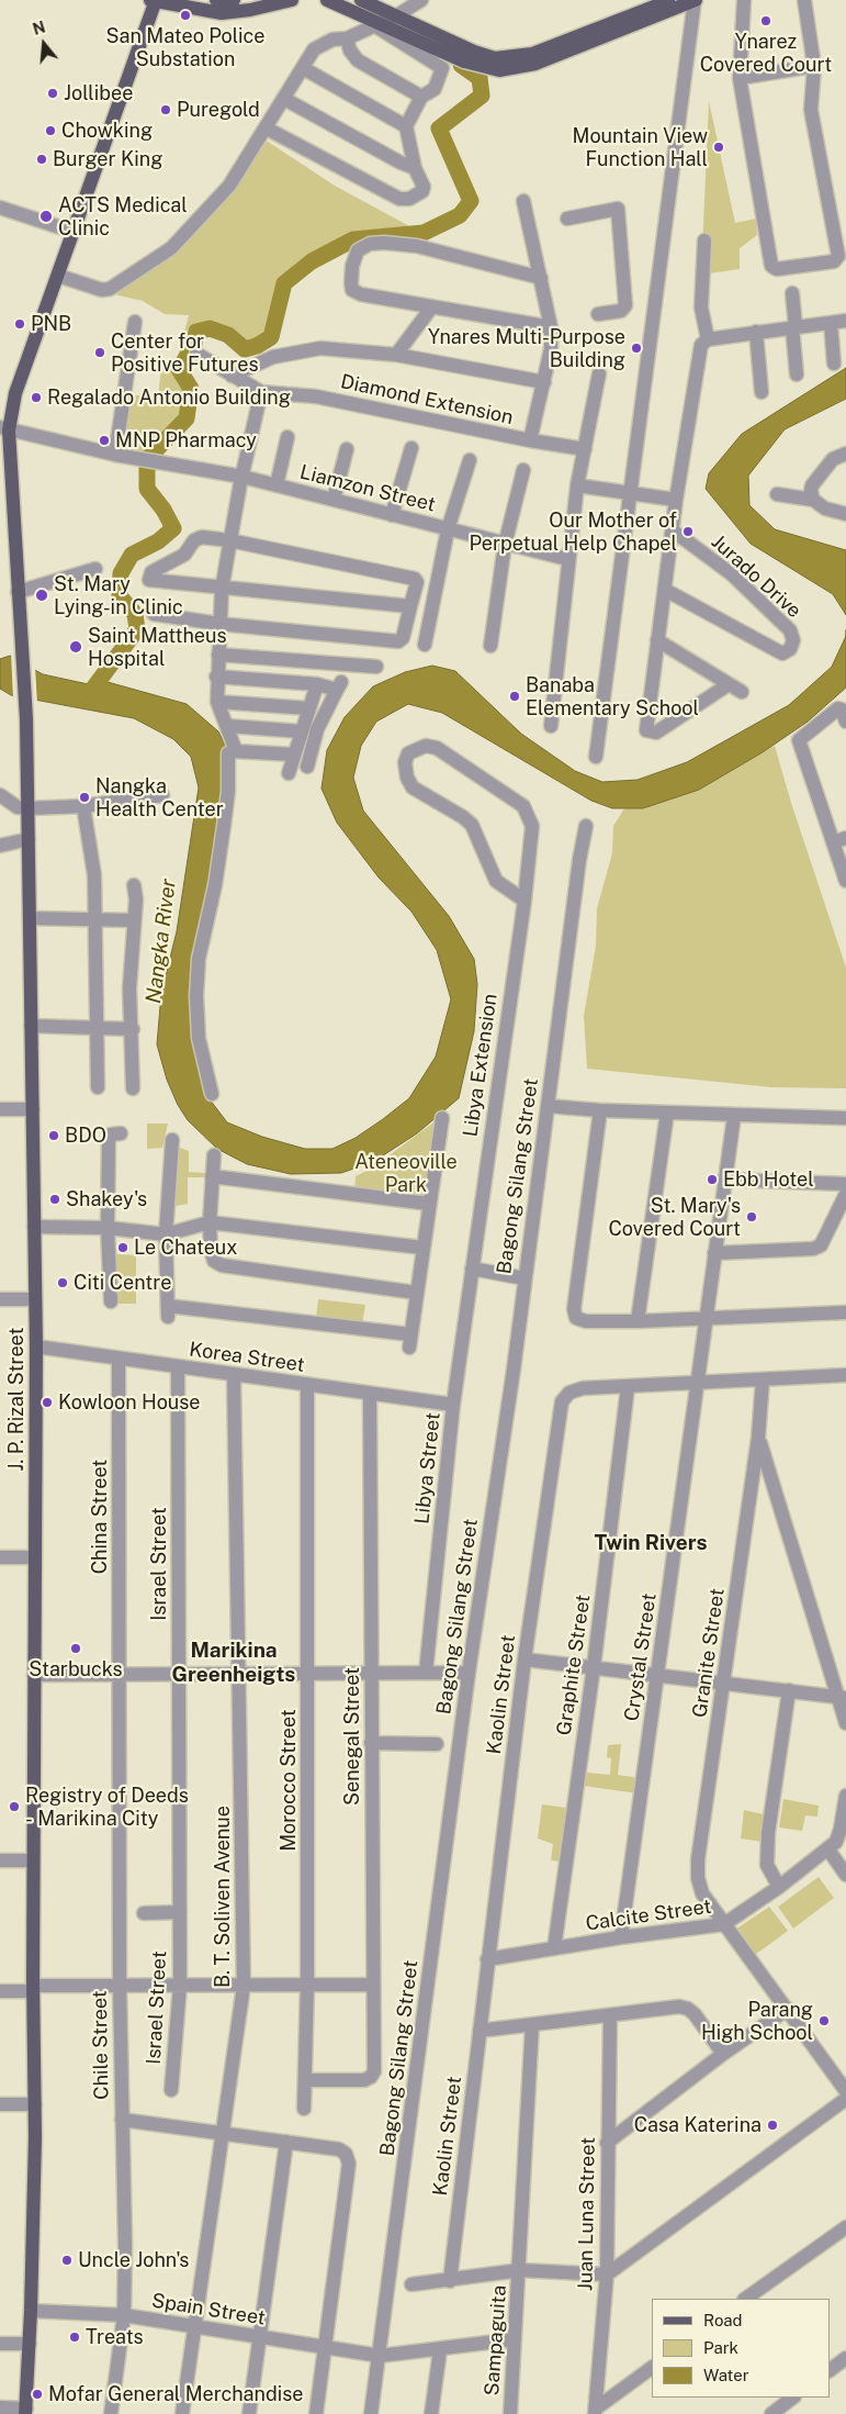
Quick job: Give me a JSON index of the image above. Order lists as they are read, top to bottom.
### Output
{
  "streets": {
    "main road": ["J. P. Rizal Street"],
    "street": [
      "Diamond Extension",
      "Liamzon Street",
      "Jurado Drive",
      "Libya Extension",
      "Bagong Silang Street",
      "Korea Street",
      "Libya Street",
      "China Street",
      "Israel Street",
      "Granite Street",
      "Crystal Street",
      "Graphite Street",
      "Kaolin Street",
      "Senegal Street",
      "Morocco Street",
      "B. T. Soliven Avenue",
      "Calcite Street",
      "Chile Street",
      "Juan Luna Street",
      "Spain Street",
      "Sampaguita"
    ]
  },
  "crossings": [
    ["Liamzon Street", "J. P. Rizal Street"],
    ["Libya Extension", "Libya Street"],
    ["Bagong Silang Street", "Spain Street"],
    ["Korea Street", "J. P. Rizal Street"],
    ["Korea Street", "Libya Street"],
    ["Korea Street", "China Street"],
    ["Korea Street", "Israel Street"],
    ["Korea Street", "Senegal Street"],
    ["Korea Street", "Morocco Street"],
    ["Korea Street", "B. T. Soliven Avenue"],
    ["J. P. Rizal Street", "Spain Street"],
    ["China Street", "Chile Street"],
    ["Granite Street", "Kaolin Street"],
    ["Granite Street", "Calcite Street"],
    ["Crystal Street", "Kaolin Street"],
    ["Crystal Street", "Calcite Street"],
    ["Graphite Street", "Kaolin Street"],
    ["Graphite Street", "Calcite Street"],
    ["Kaolin Street", "Calcite Street"],
    ["Senegal Street", "Morocco Street"],
    ["B. T. Soliven Avenue", "Spain Street"],
    ["Chile Street", "Spain Street"],
    ["Spain Street", "Sampaguita"]
  ],
  "districts": ["Twin Rivers", "Marikina Greenheigts"],
  "water": ["Nangka River"],
  "parks": ["Ateneoville Park"],
  "places": [
    "San Mateo Police Substation",
    "Ynarez Covered Court",
    "Jollibee",
    "Puregold",
    "Chowking",
    "Mountain View Function Hall",
    "Burger King",
    "ACTS Medical Clinic",
    "PNB",
    "Ynares Multi-Purpose Building",
    "Center for Positive Futures",
    "Regalado Antonio Building",
    "MNP Pharmacy",
    "Our Mother of Perpetual Help Chapel",
    "St. Mary Lying-in Clinic",
    "Saint Mattheus Hospital",
    "Banaba Elementary School",
    "Nangka Health Center",
    "BDO",
    "Ebb Hotel",
    "Shakey's",
    "St. Mary's Covered Court",
    "Le Chateux",
    "Citi Centre",
    "Kowloon House",
    "Starbucks",
    "Registry of Deeds - Marikina City",
    "Parang High School",
    "Casa Katerina",
    "Uncle John's",
    "Treats",
    "Mofar General Merchandise"
  ],
  "legend": ["Road", "Park", "Water"],
  "north": "top"
}
